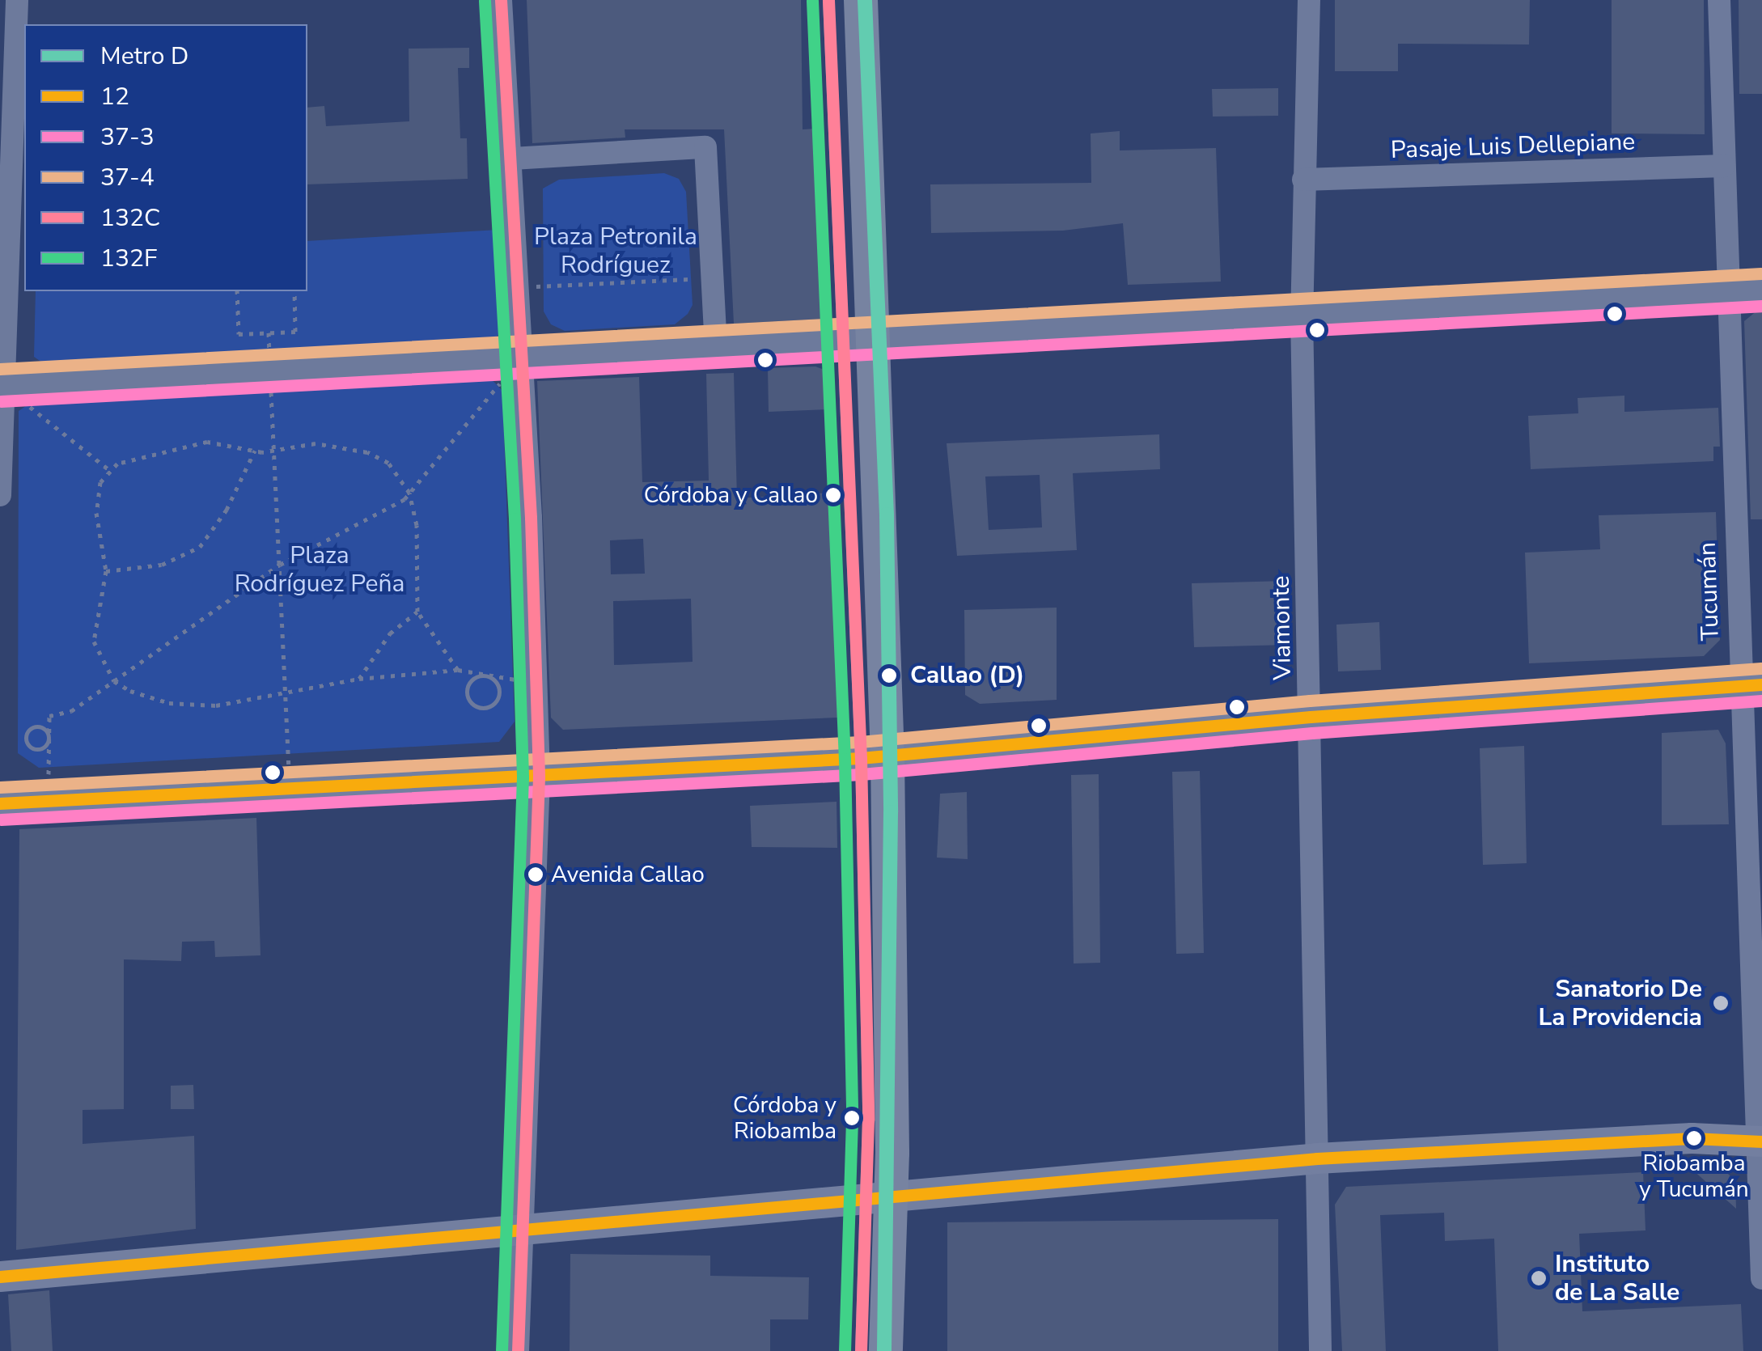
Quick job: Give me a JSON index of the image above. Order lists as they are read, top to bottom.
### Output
{
  "streets": {
    "street": ["Pasaje Luis Dellepiane", "Tucumán", "Viamonte"]
  },
  "crossings": [
    ["Pasaje Luis Dellepiane", "Tucumán"],
    ["Pasaje Luis Dellepiane", "Viamonte"]
  ],
  "parks": ["Plaza Petronila Rodríguez", "Plaza Rodríguez Peña"],
  "places": [
    "Córdoba y Callao",
    "Callao (D)",
    "Avenida Callao",
    "Sanatorio De La Providencia",
    "Córdoba y Riobamba",
    "Riobamba y Tucumán",
    "Instituto de La Salle"
  ],
  "lines": [
    "metro line D",
    "transit line 132C",
    "transit line 132F",
    "transit line 37-4",
    "transit line 37-3",
    "transit line 12"
  ],
  "legend": [
    "Metro D",
    "12",
    "37-3",
    "37-4",
    "132C",
    "132F"
  ]
}
